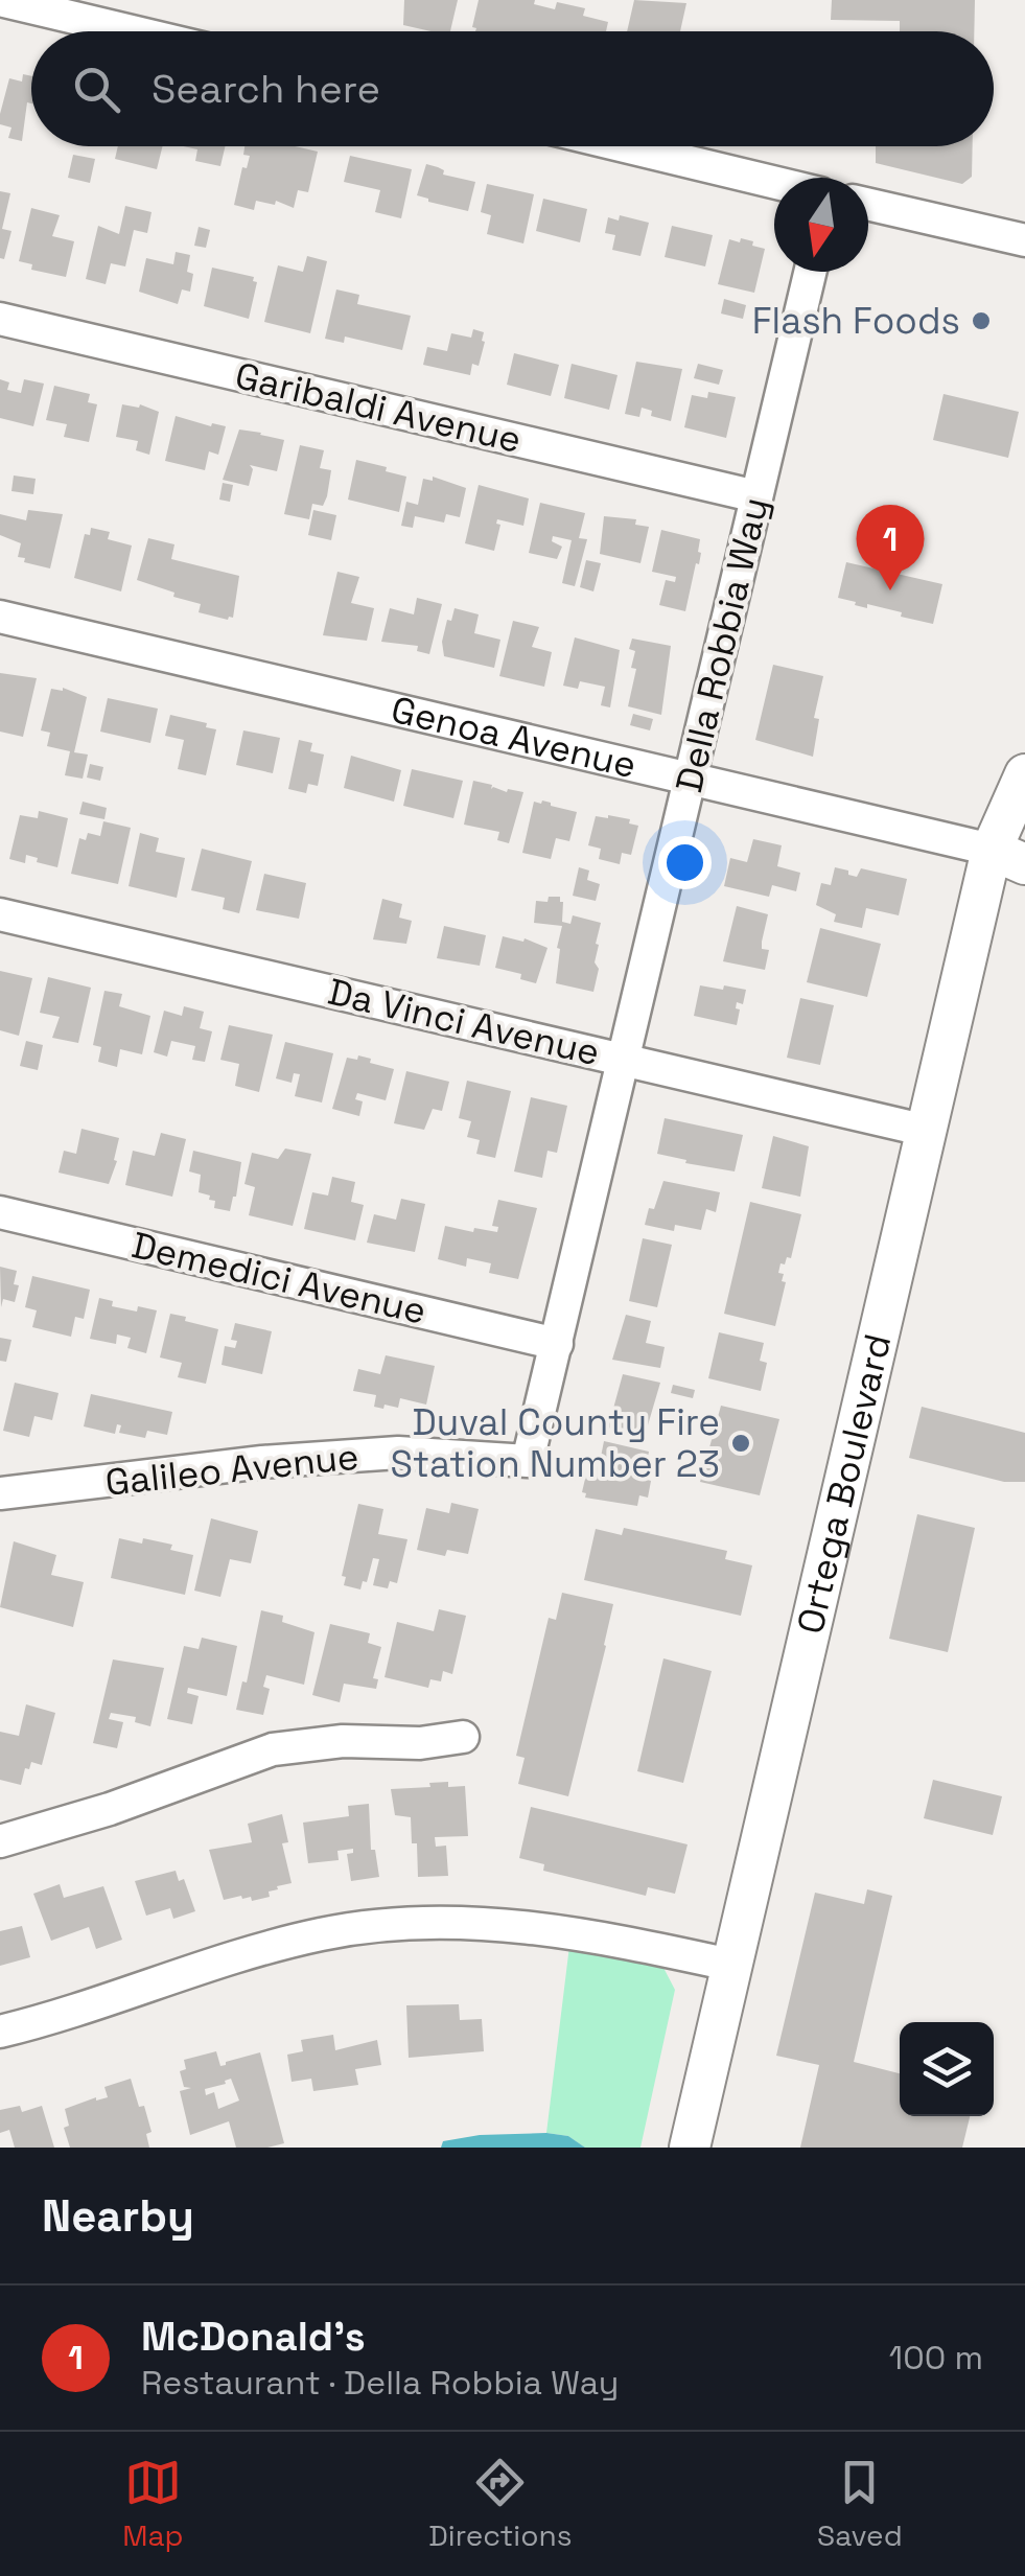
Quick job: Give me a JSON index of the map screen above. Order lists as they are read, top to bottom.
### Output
{
  "streets": {
    "main road": ["Ortega Boulevard"],
    "street": [
      "Garibaldi Avenue",
      "Della Robbia Way",
      "Genoa Avenue",
      "Da Vinci Avenue",
      "Demedici Avenue",
      "Galileo Avenue"
    ]
  },
  "crossings": [
    ["Garibaldi Avenue", "Della Robbia Way"],
    ["Della Robbia Way", "Genoa Avenue"],
    ["Della Robbia Way", "Da Vinci Avenue"],
    ["Della Robbia Way", "Demedici Avenue"],
    ["Della Robbia Way", "Galileo Avenue"],
    ["Genoa Avenue", "Ortega Boulevard"],
    ["Da Vinci Avenue", "Ortega Boulevard"]
  ],
  "places": ["Flash Foods", "Duval County Fire Station Number 23"],
  "north": "bottom",
  "page": {
    "search": "Search here",
    "pins": "1",
    "heading": "Nearby",
    "list": [
      {
        "mark": "1",
        "name": "McDonald's",
        "note": "Restaurant · Della Robbia Way",
        "value": "100 m"
      }
    ],
    "nav": ["Map", "Directions", "Saved"]
  }
}
